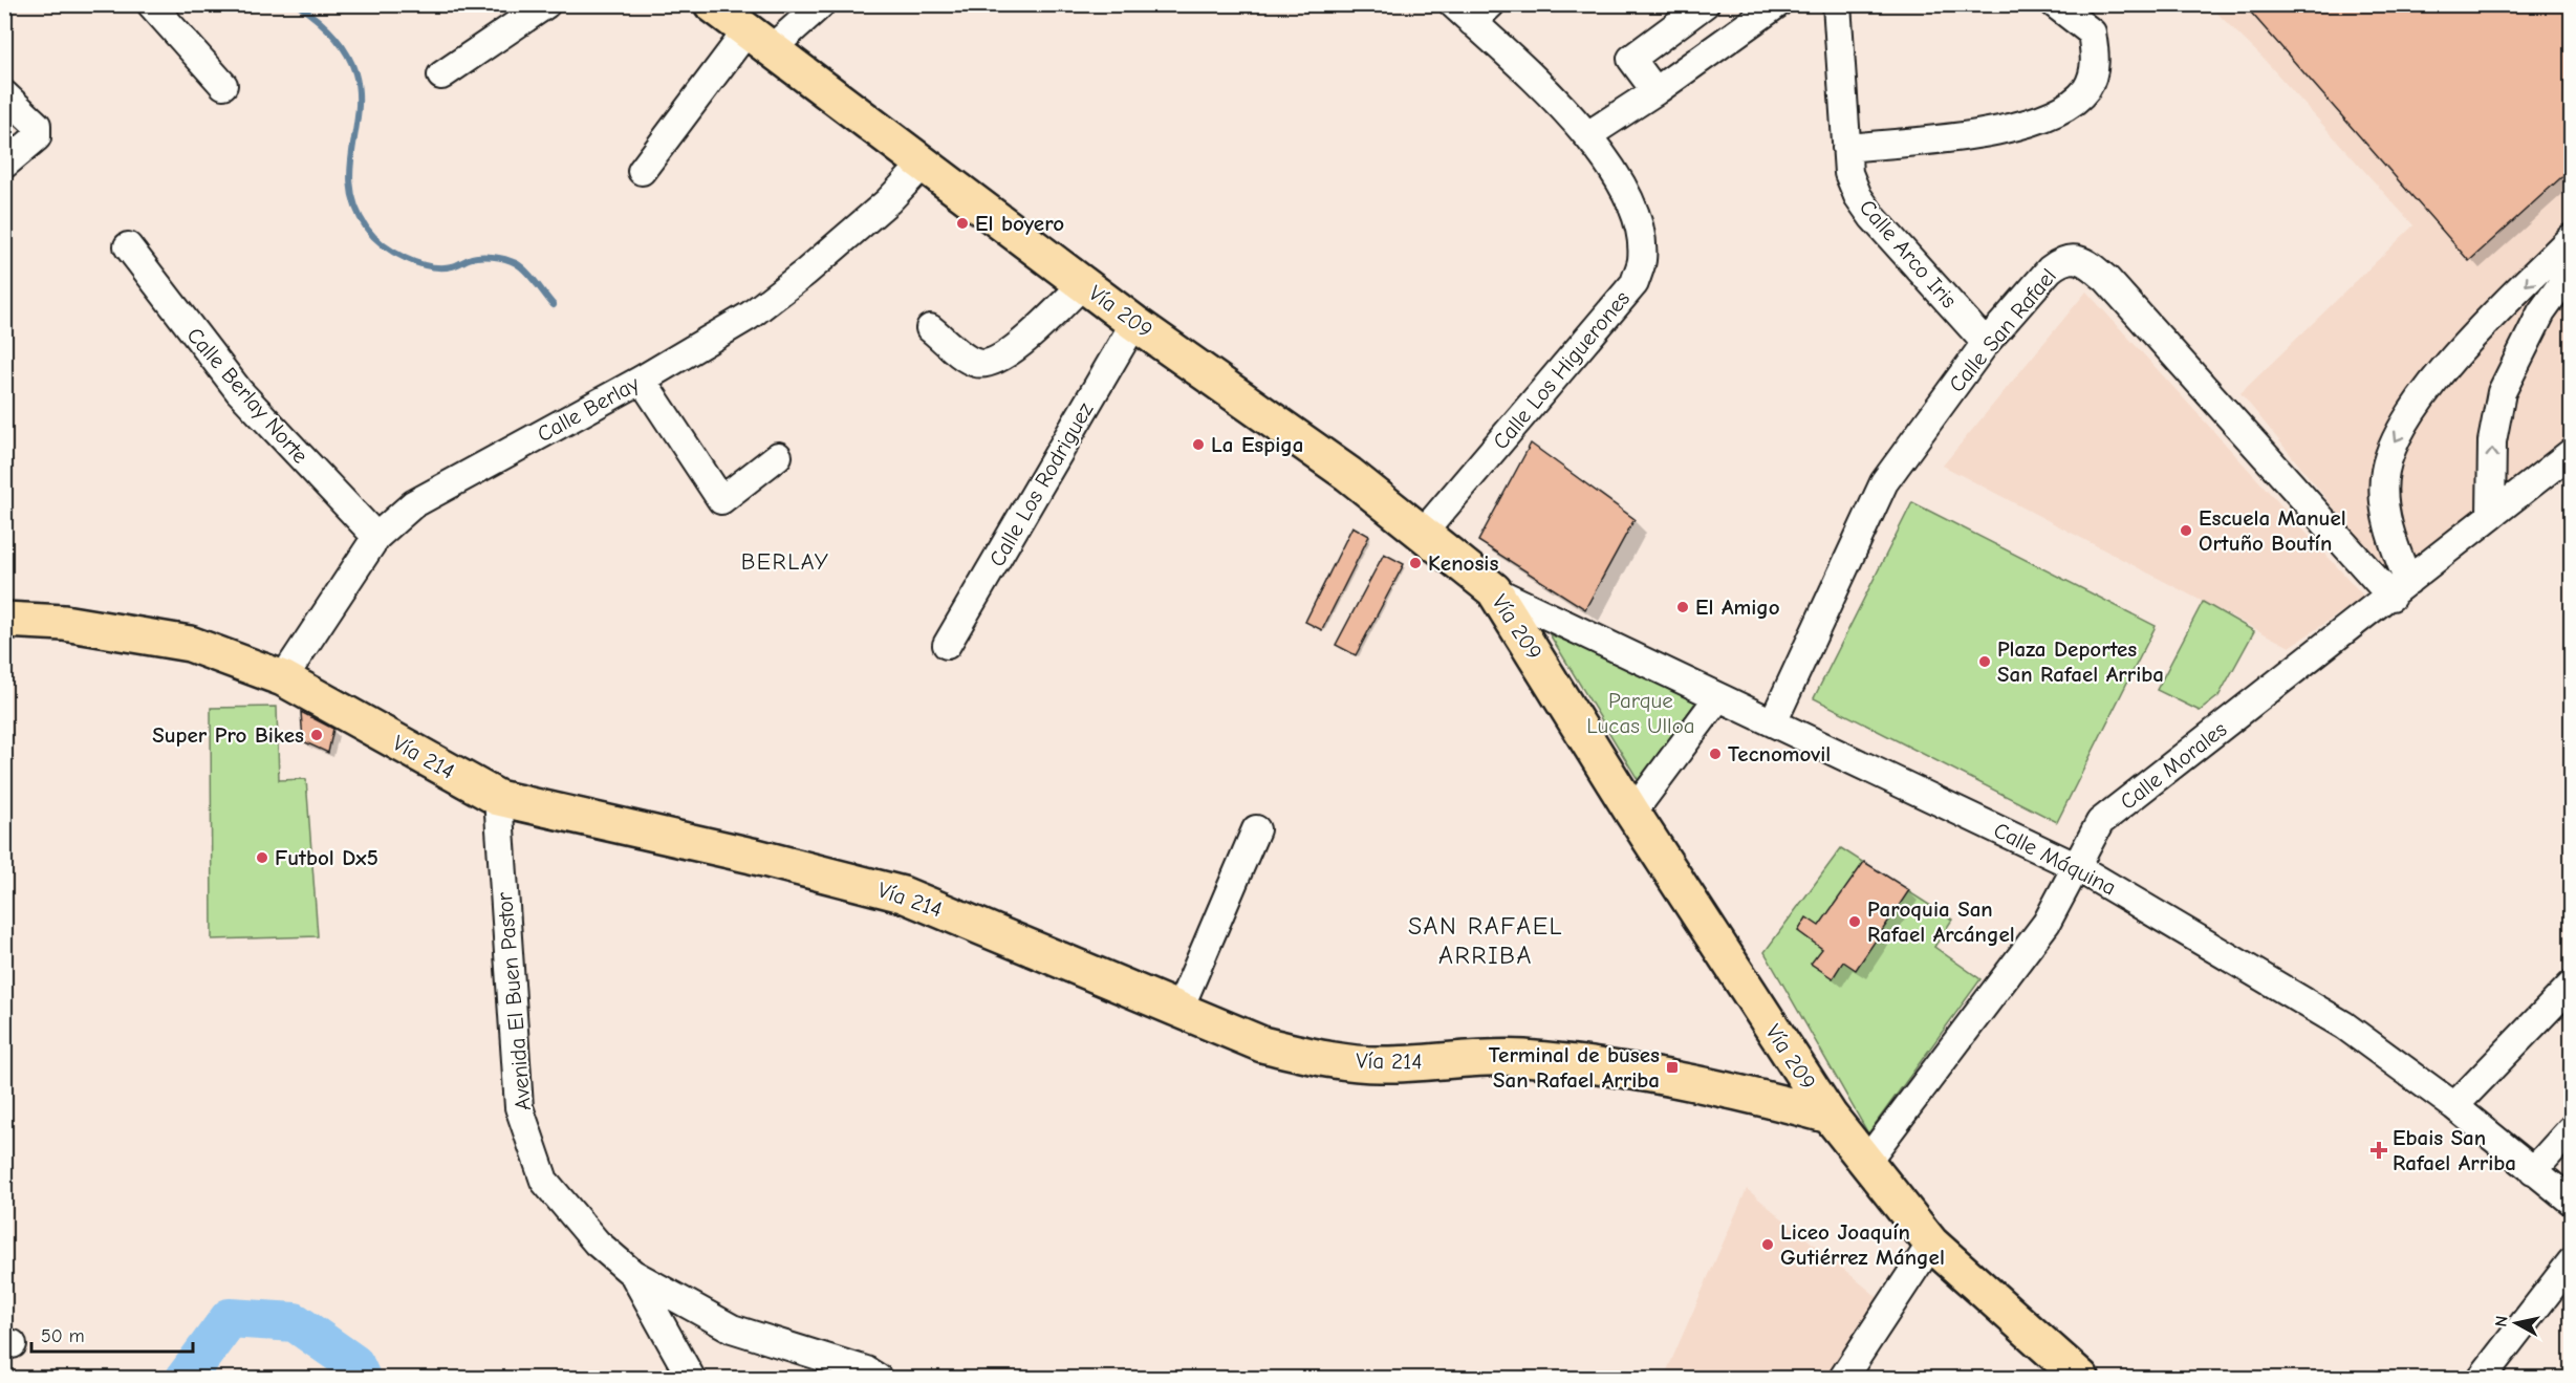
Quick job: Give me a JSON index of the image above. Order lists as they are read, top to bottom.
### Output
{
  "streets": {
    "main road": ["Vía 209", "Vía 214"],
    "street": [
      "Calle Arco Iris",
      "Calle San Rafael",
      "Calle Los Higuerones",
      "Calle Berlay Norte",
      "Calle Berlay",
      "Calle Los Rodriguez",
      "Calle Morales",
      "Calle Máquina",
      "Avenida El Buen Pastor"
    ]
  },
  "crossings": [
    ["Calle Arco Iris", "Calle San Rafael"],
    ["Vía 209", "Calle Los Higuerones"],
    ["Vía 209", "Calle Berlay"],
    ["Vía 209", "Calle Los Rodriguez"],
    ["Vía 209", "Vía 214"],
    ["Vía 209", "Calle Morales"],
    ["Vía 209", "Calle Máquina"],
    ["Calle San Rafael", "Calle Morales"],
    ["Calle San Rafael", "Calle Máquina"],
    ["Calle Berlay Norte", "Calle Berlay"],
    ["Calle Berlay", "Vía 214"],
    ["Vía 214", "Avenida El Buen Pastor"],
    ["Calle Morales", "Calle Máquina"]
  ],
  "districts": ["BERLAY", "SAN RAFAEL ARRIBA"],
  "parks": ["Parque Lucas Ulloa"],
  "places": {
    "other": [
      "El boyero",
      "La Espiga",
      "Escuela Manuel Ortuño Boutín",
      "Kenosis",
      "El Amigo",
      "Plaza Deportes San Rafael Arriba",
      "Super Pro Bikes",
      "Tecnomovil",
      "Futbol Dx5",
      "Paroquia San Rafael Arcángel",
      "Liceo Joaquín Gutiérrez Mángel"
    ],
    "transit": ["Terminal de buses San Rafael Arriba"],
    "health": ["Ebais San Rafael Arriba"]
  },
  "scale_bar": "50 m",
  "north": "left"
}
